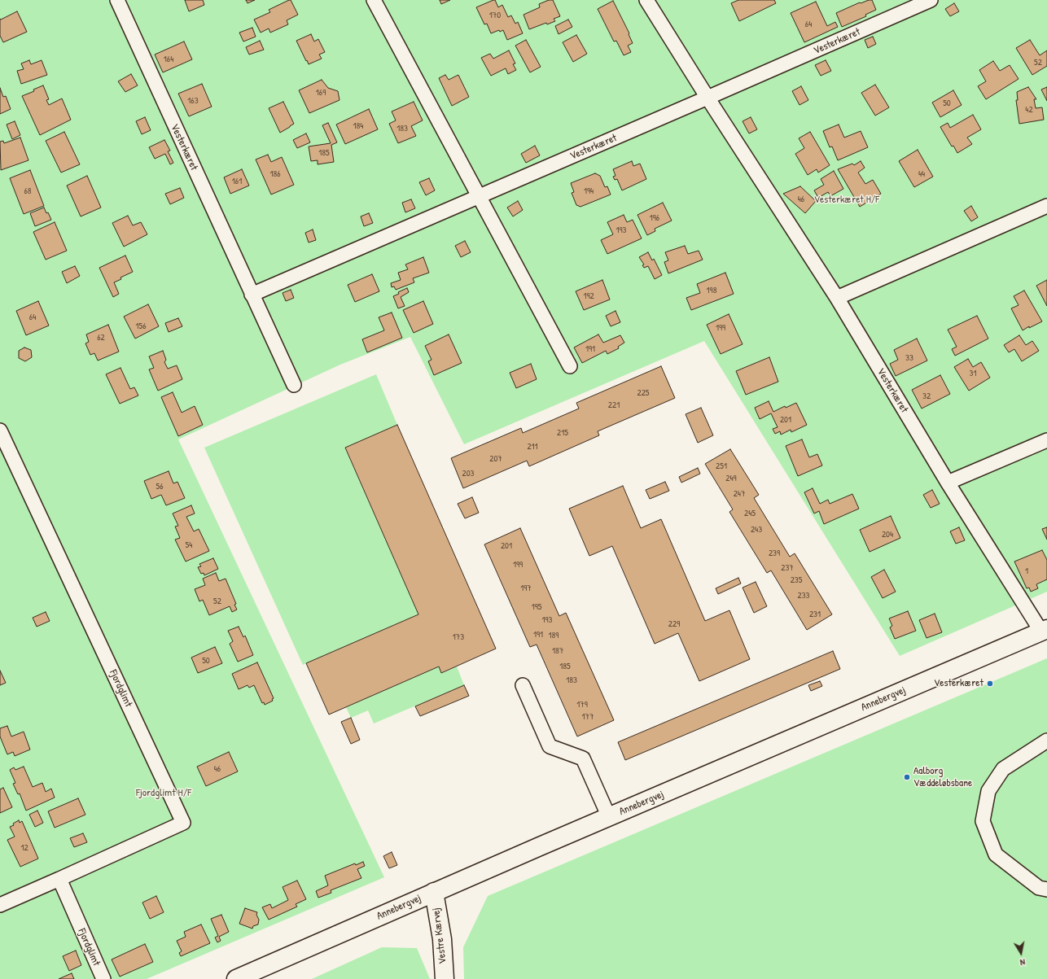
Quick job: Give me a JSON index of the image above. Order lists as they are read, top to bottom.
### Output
{
  "streets": {
    "street": ["Annebergvej", "Vestre Kærvej"],
    "lane": ["Vesterkæret", "Fjordglimt"]
  },
  "crossings": [
    ["Vesterkæret", "Annebergvej"],
    ["Annebergvej", "Vestre Kærvej"]
  ],
  "parks": ["Vesterkæret H/F", "Fjordglimt H/F"],
  "places": ["Vesterkæret", "Aalborg Væddeløbsbane"],
  "house_numbers": [
    "170",
    "64",
    "164",
    "52",
    "169",
    "163",
    "50",
    "42",
    "184",
    "183",
    "185",
    "186",
    "44",
    "161",
    "68",
    "194",
    "46",
    "196",
    "193",
    "198",
    "192",
    "64",
    "156",
    "199",
    "62",
    "191",
    "33",
    "31",
    "225",
    "32",
    "221",
    "201",
    "215",
    "211",
    "207",
    "251",
    "203",
    "249",
    "56",
    "247",
    "245",
    "243",
    "204",
    "54",
    "201",
    "239",
    "199",
    "237",
    "1",
    "235",
    "197",
    "233",
    "52",
    "195",
    "231",
    "193",
    "229",
    "191",
    "189",
    "173",
    "187",
    "50",
    "185",
    "183",
    "179",
    "177",
    "46",
    "12"
  ],
  "north": "bottom"
}
